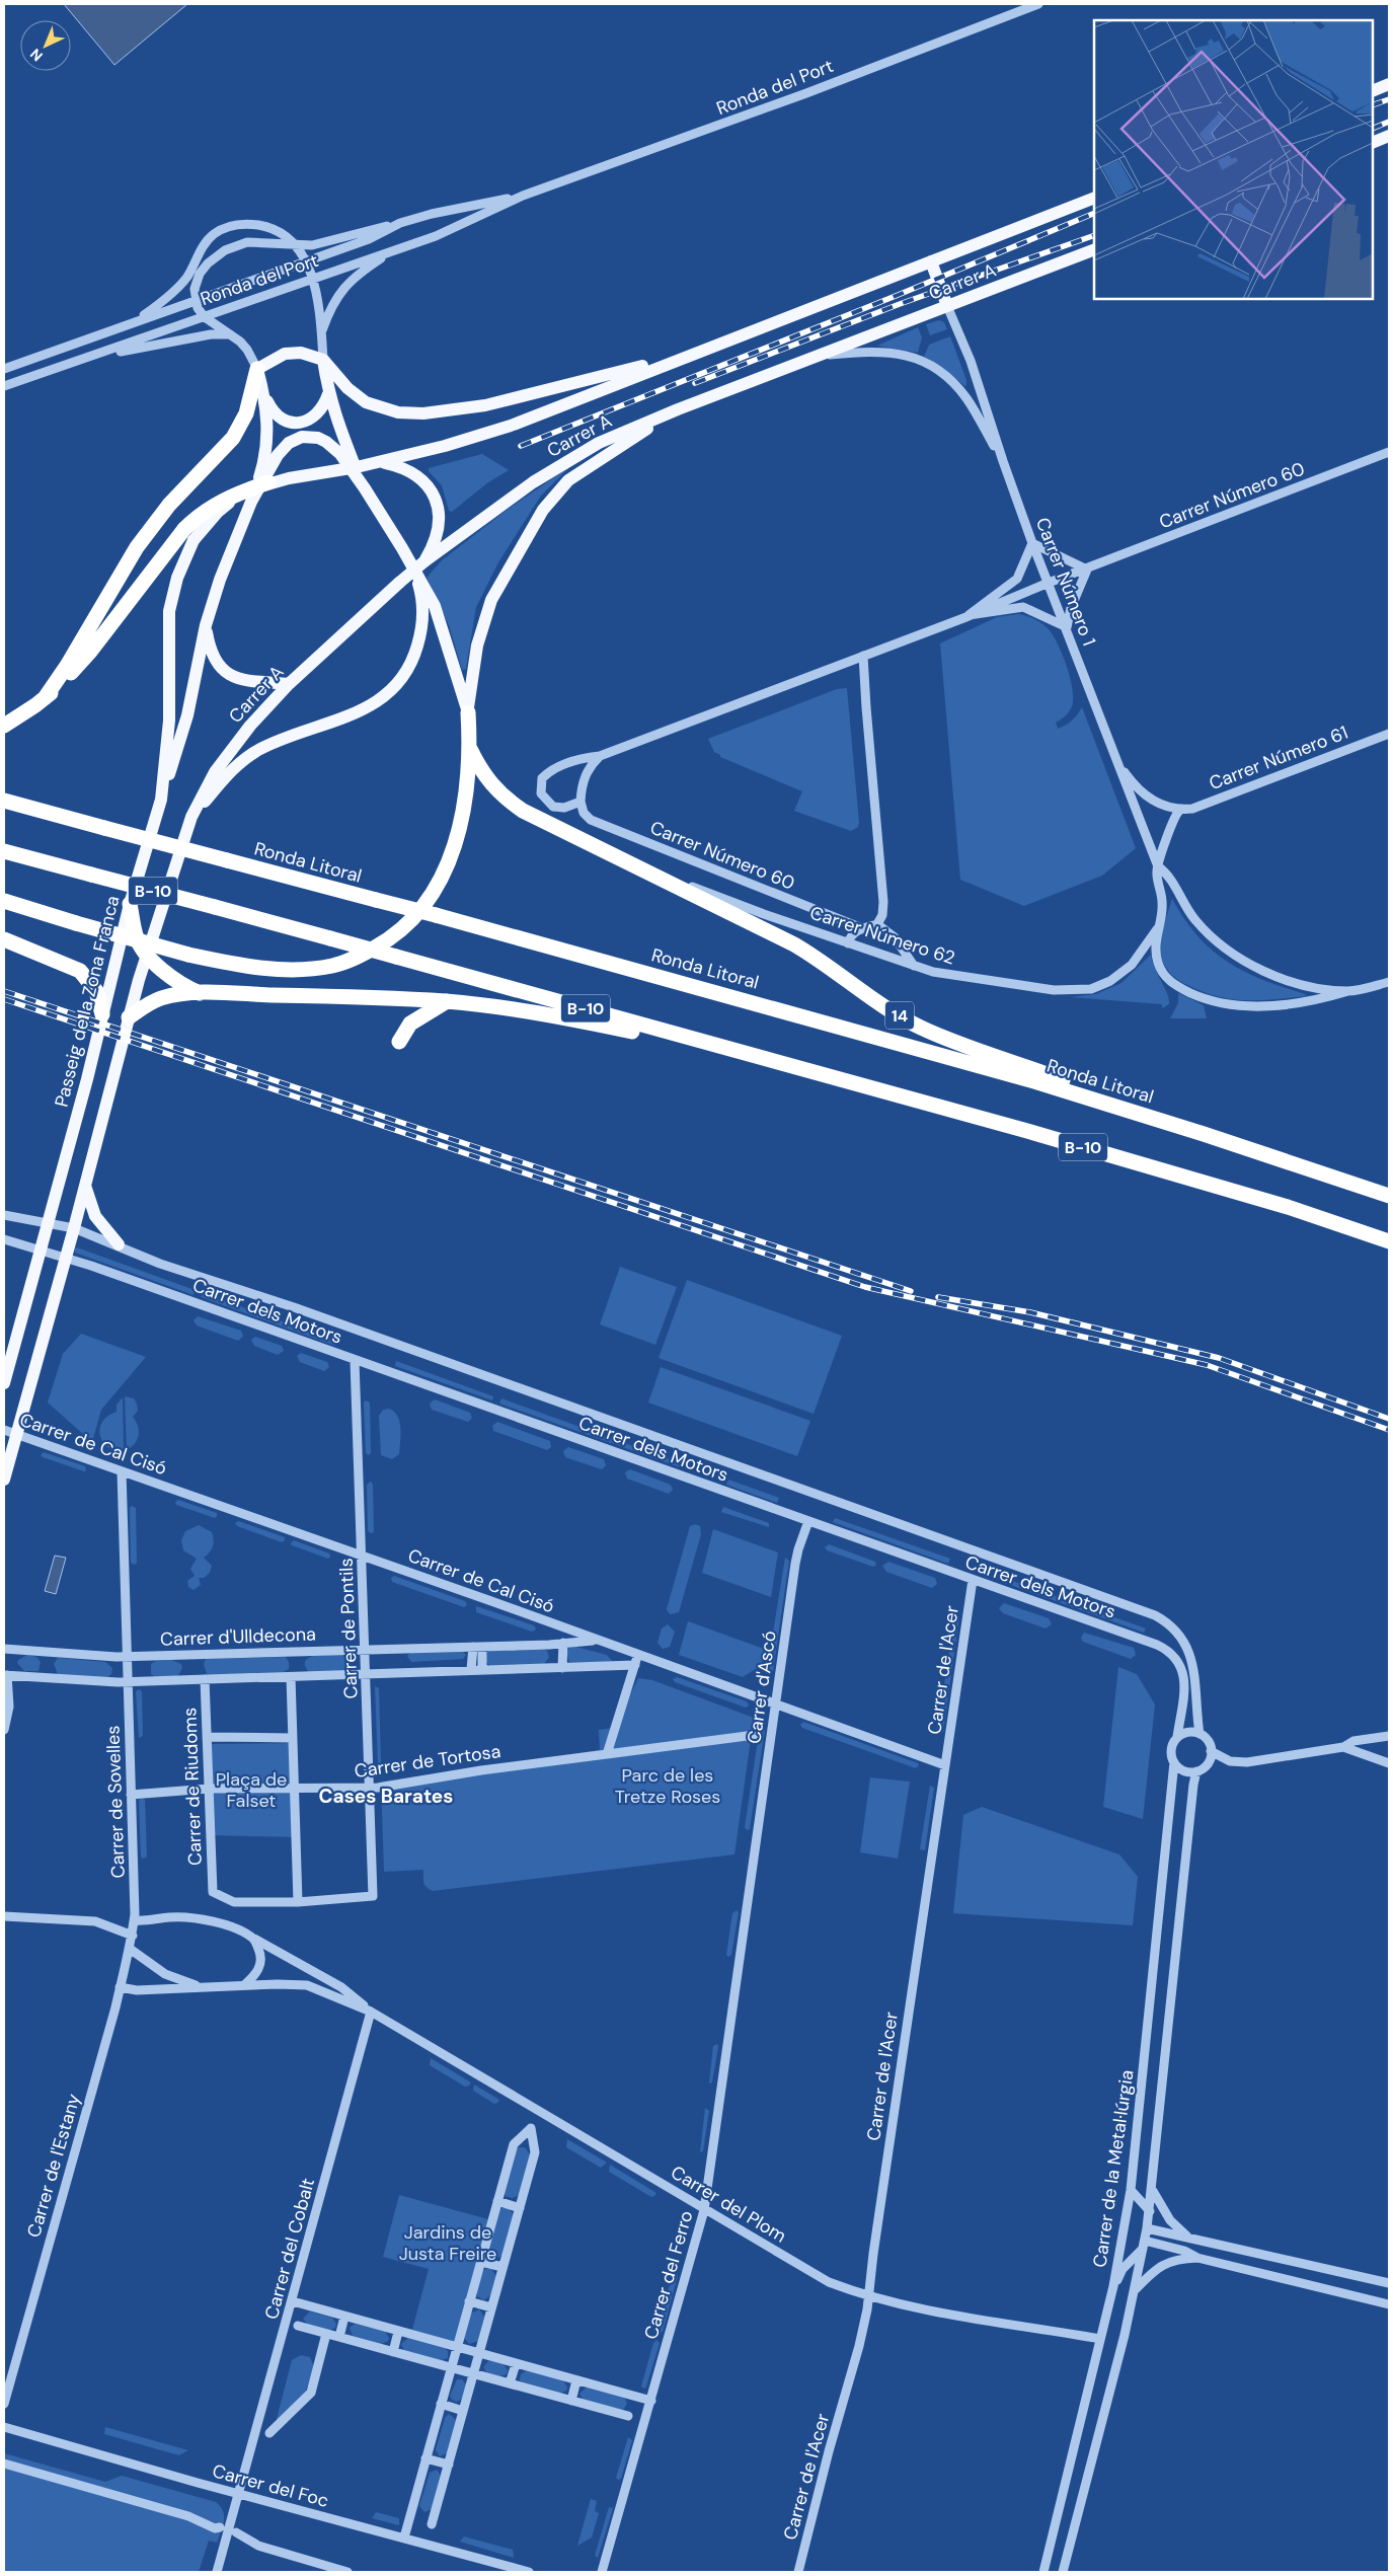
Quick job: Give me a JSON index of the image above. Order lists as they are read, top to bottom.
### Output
{
  "streets": {
    "highway": ["Ronda Litoral", "B-10", "14"],
    "main road": ["Carrer A", "Passeig de la Zona Franca"],
    "street": [
      "Ronda del Port",
      "Carrer Número 60",
      "Carrer Número 1",
      "Carrer Número 61",
      "Carrer Número 62",
      "Carrer dels Motors",
      "Carrer de Cal Cisó",
      "Carrer de Pontils",
      "Carrer d'Ulldecona",
      "Carrer de l'Acer",
      "Carrer d'Ascó",
      "Carrer de Tortosa",
      "Carrer de Riudoms",
      "Carrer de Sovelles",
      "Carrer de l'Estany",
      "Carrer de la Metal·lúrgia",
      "Carrer del Plom",
      "Carrer del Cobalt",
      "Carrer del Ferro",
      "Carrer del Foc"
    ]
  },
  "crossings": [
    ["Carrer A", "Carrer Número 1"],
    ["Carrer Número 60", "Carrer Número 1"],
    ["Carrer Número 1", "Carrer Número 62"],
    ["Ronda Litoral", "14"],
    ["Carrer Número 62", "14"],
    ["Passeig de la Zona Franca", "Carrer dels Motors"],
    ["Carrer dels Motors", "Carrer de Pontils"],
    ["Carrer dels Motors", "Carrer de l'Acer"],
    ["Carrer dels Motors", "Carrer d'Ascó"],
    ["Carrer dels Motors", "Carrer de la Metal·lúrgia"],
    ["Carrer de Cal Cisó", "Carrer de Pontils"],
    ["Carrer de Cal Cisó", "Carrer d'Ulldecona"],
    ["Carrer de Cal Cisó", "Carrer de l'Acer"],
    ["Carrer de Cal Cisó", "Carrer d'Ascó"],
    ["Carrer de Cal Cisó", "Carrer de Sovelles"],
    ["Carrer de Pontils", "Carrer d'Ulldecona"],
    ["Carrer de Pontils", "Carrer de Tortosa"],
    ["Carrer de Pontils", "Carrer de Riudoms"],
    ["Carrer d'Ulldecona", "Carrer de Sovelles"],
    ["Carrer de l'Acer", "Carrer del Plom"],
    ["Carrer d'Ascó", "Carrer del Ferro"],
    ["Carrer de Tortosa", "Carrer de Riudoms"],
    ["Carrer de Tortosa", "Carrer de Sovelles"],
    ["Carrer de Sovelles", "Carrer de l'Estany"],
    ["Carrer de la Metal·lúrgia", "Carrer del Plom"],
    ["Carrer del Plom", "Carrer del Cobalt"],
    ["Carrer del Plom", "Carrer del Ferro"],
    ["Carrer del Cobalt", "Carrer del Foc"]
  ],
  "districts": ["Cases Barates"],
  "parks": ["Parc de les Tretze Roses", "Plaça de Falset", "Jardins de Justa Freire"],
  "north": "bottom left"
}
